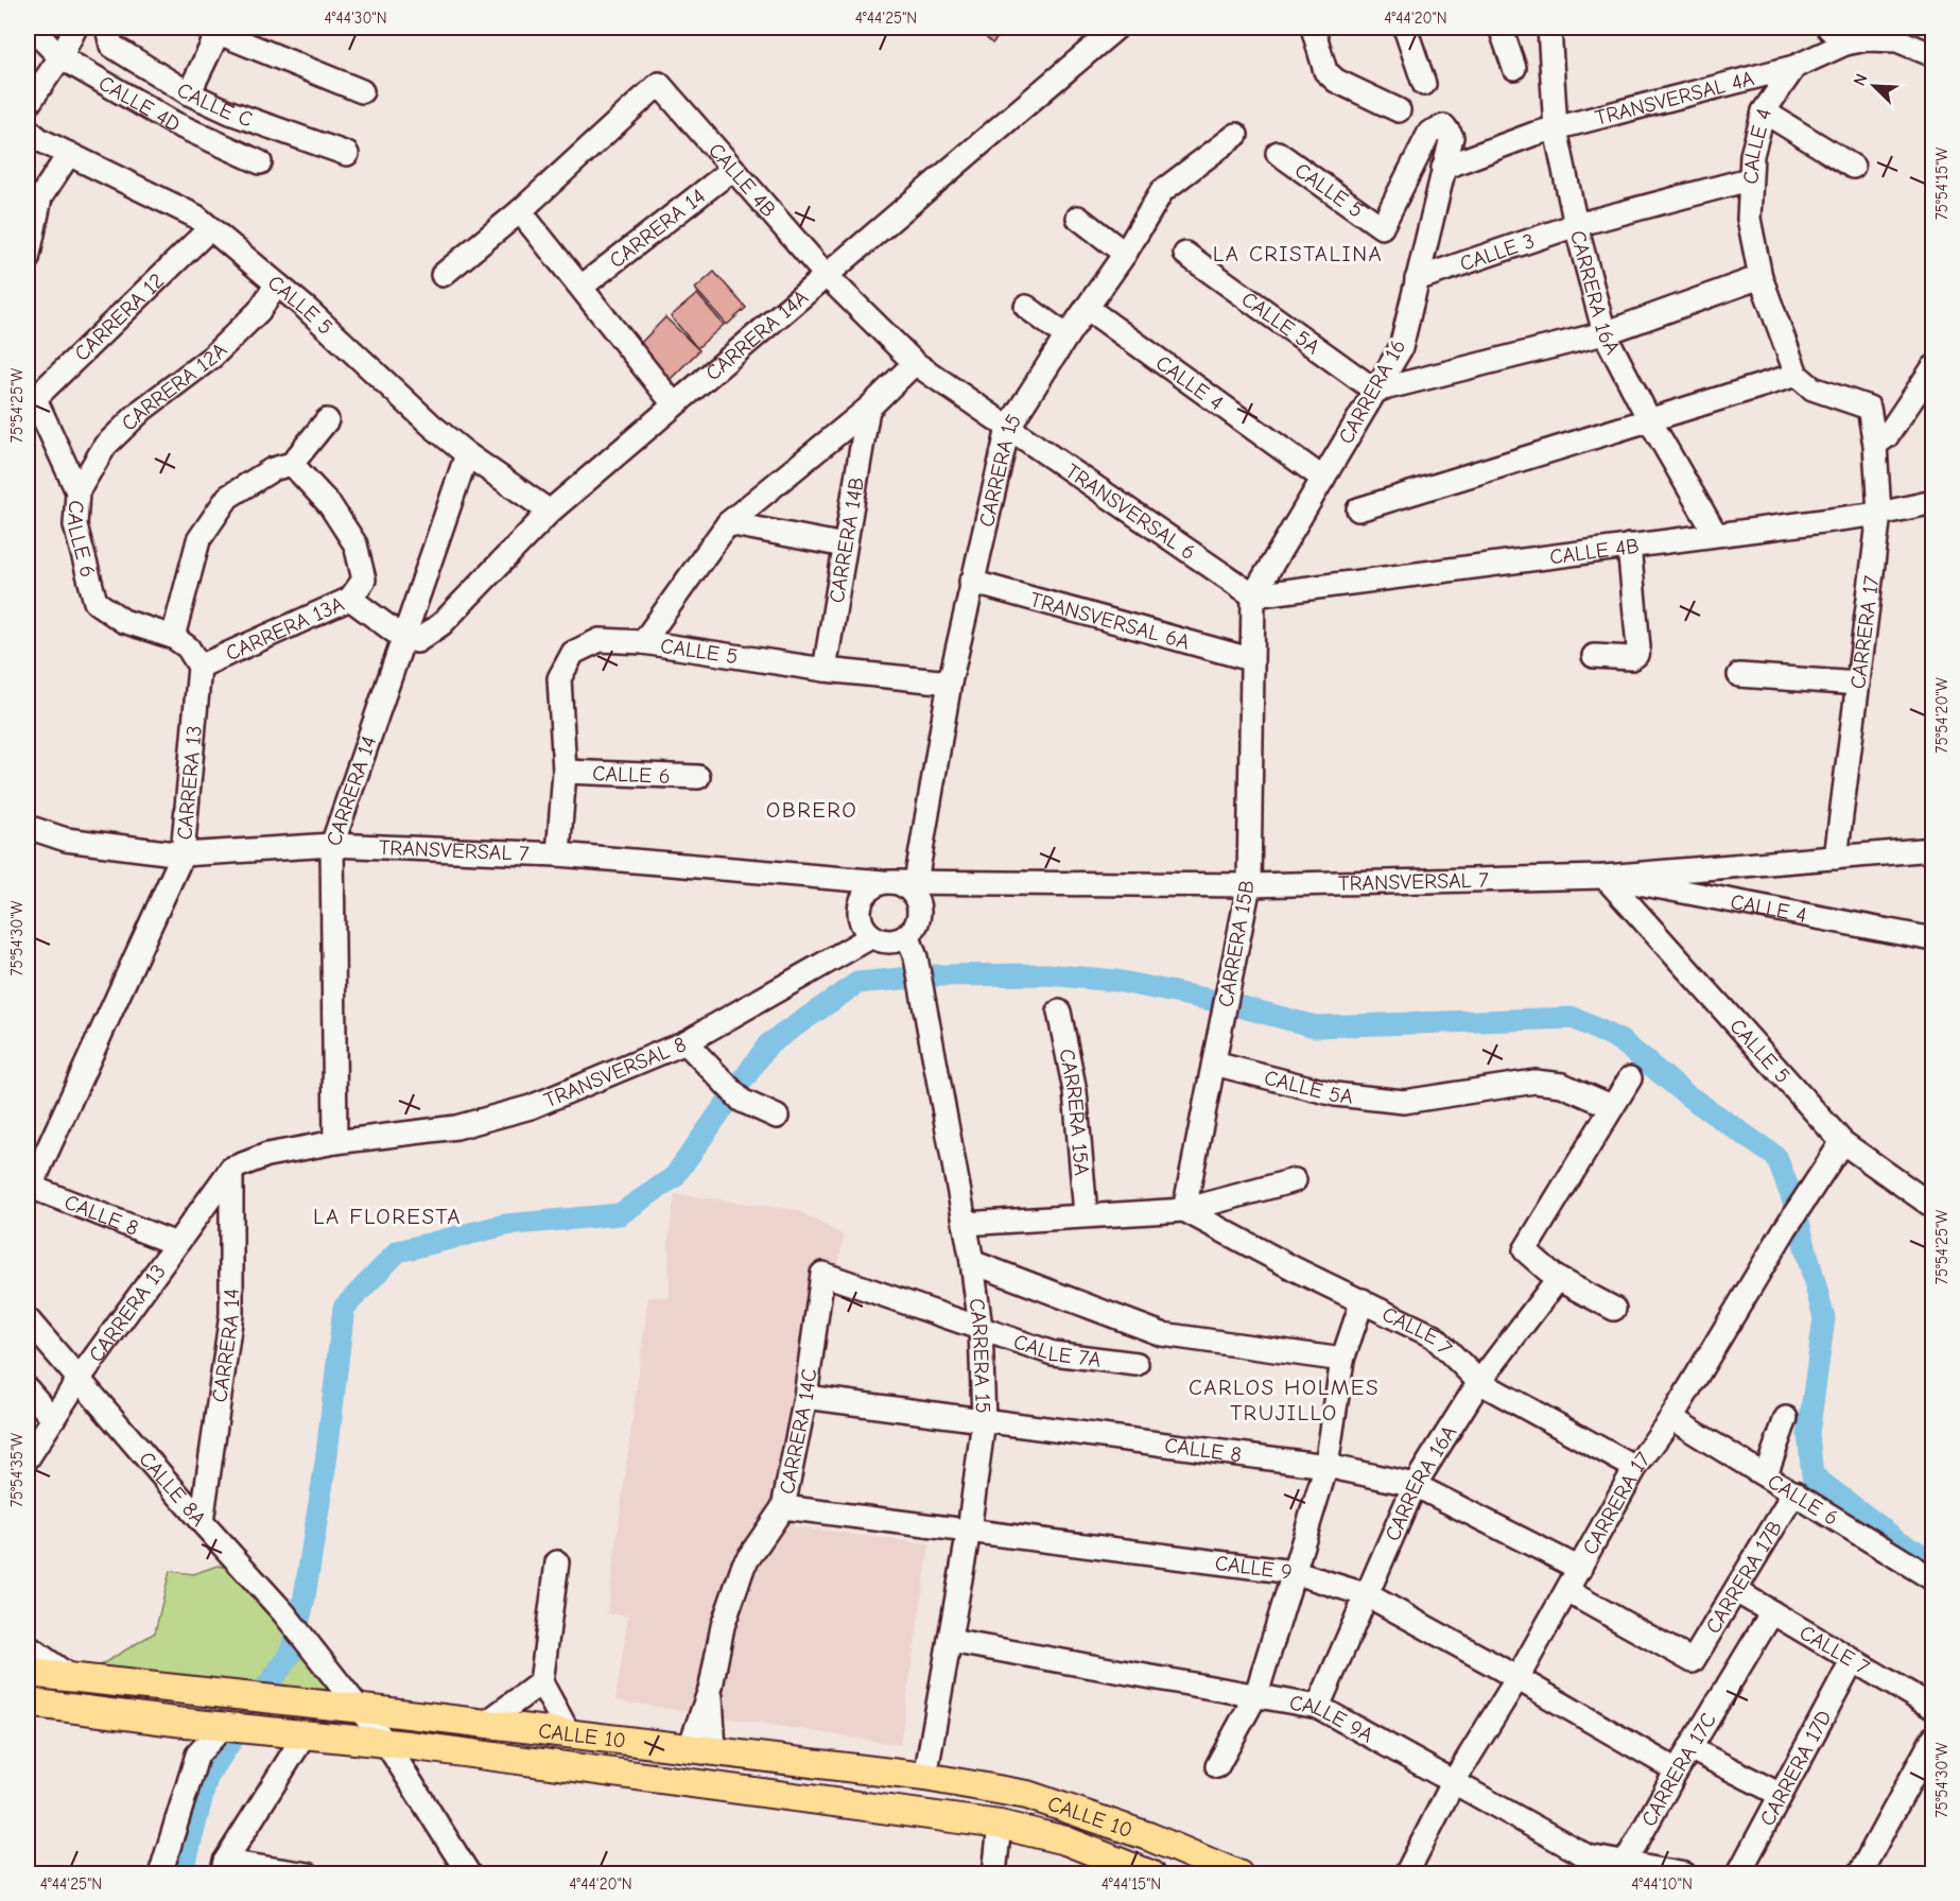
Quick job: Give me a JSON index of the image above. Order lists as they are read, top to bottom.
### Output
{
  "streets": {
    "main road": ["CALLE 10"],
    "street": [
      "TRANSVERSAL 4A",
      "CALLE 4D",
      "CALLE C",
      "CALLE 4",
      "CALLE 4B",
      "CALLE 5",
      "CARRERA 14",
      "CALLE 3",
      "CARRERA 16A",
      "CARRERA 12",
      "CALLE 5A",
      "CARRERA 14A",
      "CARRERA 12A",
      "CARRERA 16",
      "CARRERA 15",
      "TRANSVERSAL 6",
      "CALLE 6",
      "CARRERA 14B",
      "TRANSVERSAL 6A",
      "CARRERA 13A",
      "CARRERA 17",
      "CARRERA 13",
      "TRANSVERSAL 7",
      "CARRERA 15B",
      "TRANSVERSAL 8",
      "CARRERA 15A",
      "CALLE 8",
      "CALLE 7",
      "CALLE 7A",
      "CARRERA 14C",
      "CALLE 8A",
      "CALLE 9",
      "CARRERA 17B",
      "CALLE 9A",
      "CARRERA 17D",
      "CARRERA 17C"
    ]
  },
  "crossings": [
    ["TRANSVERSAL 4A", "CALLE 4"],
    ["TRANSVERSAL 4A", "CARRERA 16A"],
    ["CALLE 4", "CALLE 5"],
    ["CALLE 4", "CALLE 3"],
    ["CALLE 4", "CARRERA 16"],
    ["CALLE 4", "CARRERA 15"],
    ["CALLE 4", "CARRERA 17"],
    ["CALLE 4", "TRANSVERSAL 7"],
    ["CALLE 4B", "CARRERA 14"],
    ["CALLE 4B", "CARRERA 16A"],
    ["CALLE 4B", "CARRERA 14A"],
    ["CALLE 4B", "CARRERA 16"],
    ["CALLE 4B", "TRANSVERSAL 6"],
    ["CALLE 4B", "CARRERA 17"],
    ["CALLE 4B", "CARRERA 15B"],
    ["CALLE 5", "CARRERA 14"],
    ["CALLE 5", "CARRERA 12"],
    ["CALLE 5", "CARRERA 14A"],
    ["CALLE 5", "CARRERA 12A"],
    ["CALLE 5", "CARRERA 16"],
    ["CALLE 5", "CARRERA 15"],
    ["CALLE 5", "CALLE 6"],
    ["CALLE 5", "CARRERA 14B"],
    ["CALLE 5", "CARRERA 17"],
    ["CALLE 5", "TRANSVERSAL 7"],
    ["CARRERA 14", "CARRERA 14A"],
    ["CARRERA 14", "CARRERA 13"],
    ["CARRERA 14", "TRANSVERSAL 7"],
    ["CARRERA 14", "TRANSVERSAL 8"],
    ["CARRERA 14", "CALLE 8A"],
    ["CALLE 3", "CARRERA 16A"],
    ["CALLE 3", "CARRERA 16"],
    ["CARRERA 16A", "CALLE 8"],
    ["CARRERA 16A", "CALLE 7"],
    ["CARRERA 16A", "CALLE 9"],
    ["CARRERA 16A", "CALLE 9A"],
    ["CARRERA 12", "CALLE 6"],
    ["CALLE 5A", "CARRERA 16"],
    ["CALLE 5A", "CARRERA 15B"],
    ["CARRERA 12A", "CALLE 6"],
    ["CARRERA 16", "TRANSVERSAL 6"],
    ["CARRERA 16", "CARRERA 15B"],
    ["CARRERA 15", "TRANSVERSAL 6"],
    ["CARRERA 15", "TRANSVERSAL 6A"],
    ["CARRERA 15", "TRANSVERSAL 7"],
    ["CARRERA 15", "TRANSVERSAL 8"],
    ["CARRERA 15", "CALLE 8"],
    ["CARRERA 15", "CALLE 7A"],
    ["CARRERA 15", "CARRERA 14C"],
    ["CARRERA 15", "CALLE 9"],
    ["CARRERA 15", "CALLE 9A"],
    ["CARRERA 15", "CALLE 10"],
    ["TRANSVERSAL 6", "CARRERA 15B"],
    ["CALLE 6", "CARRERA 17"],
    ["CALLE 6", "CARRERA 17B"],
    ["TRANSVERSAL 6A", "CARRERA 15B"],
    ["CARRERA 13A", "CARRERA 13"],
    ["CARRERA 17", "TRANSVERSAL 7"],
    ["CARRERA 17", "CALLE 8"],
    ["CARRERA 17", "CALLE 7"],
    ["CARRERA 17", "CALLE 9"],
    ["CARRERA 17", "CARRERA 17B"],
    ["CARRERA 17", "CALLE 9A"],
    ["CARRERA 13", "TRANSVERSAL 7"],
    ["CARRERA 13", "CALLE 8"],
    ["CARRERA 13", "CALLE 8A"],
    ["TRANSVERSAL 7", "CARRERA 15B"],
    ["TRANSVERSAL 7", "TRANSVERSAL 8"],
    ["CARRERA 15B", "CALLE 7"],
    ["CALLE 8", "CARRERA 14C"],
    ["CALLE 7", "CARRERA 17B"],
    ["CALLE 7", "CARRERA 17D"],
    ["CALLE 7", "CARRERA 17C"],
    ["CALLE 7A", "CARRERA 14C"],
    ["CARRERA 14C", "CALLE 9"],
    ["CARRERA 14C", "CALLE 10"],
    ["CALLE 8A", "CALLE 10"],
    ["CALLE 9", "CARRERA 17C"],
    ["CALLE 9A", "CARRERA 17C"]
  ],
  "districts": [
    "LA CRISTALINA",
    "OBRERO",
    "LA FLORESTA",
    "CARLOS HOLMES TRUJILLO"
  ],
  "north": "top left",
  "coordinates": [
    "4°44'30\"N",
    "4°44'25\"N",
    "4°44'20\"N",
    "75°54'15\"W",
    "75°54'25\"W",
    "75°54'20\"W",
    "75°54'30\"W",
    "75°54'35\"W",
    "4°44'15\"N",
    "4°44'10\"N"
  ]
}
